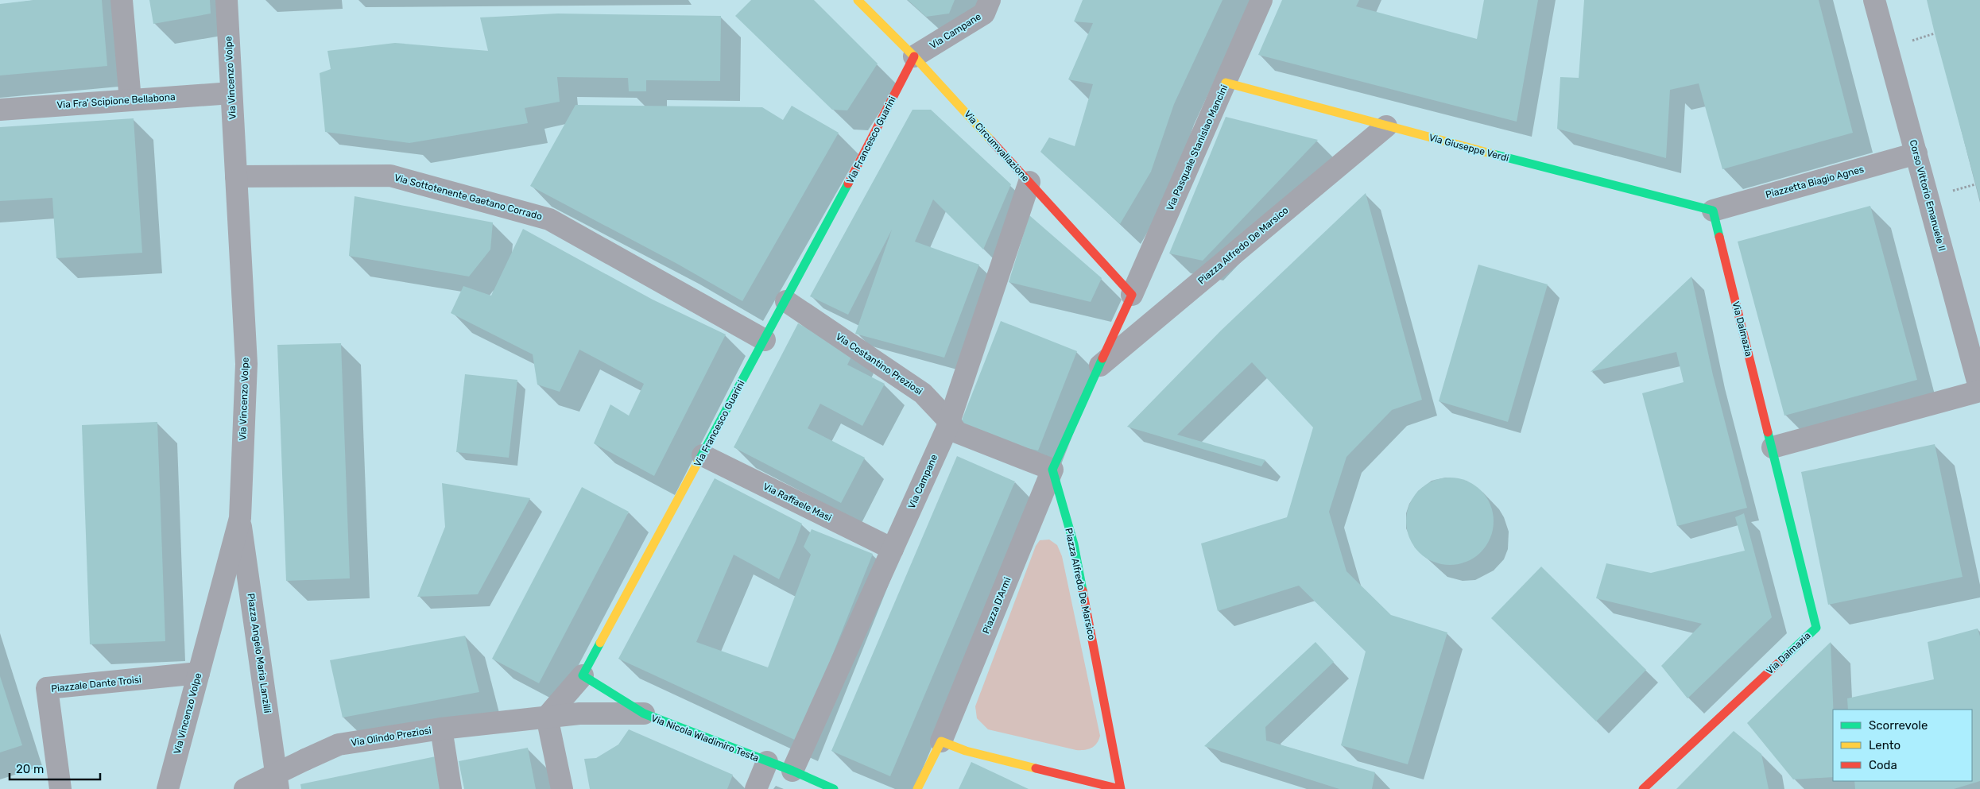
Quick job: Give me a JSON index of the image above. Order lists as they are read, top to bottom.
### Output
{
  "streets": {
    "street": [
      "Via Campane",
      "Via Vincenzo Volpe",
      "Via Fra' Scipione Bellabona",
      "Via Francesco Guarini",
      "Via Circumvallazione",
      "Via Pasquale Stanislao Mancini",
      "Via Giuseppe Verdi",
      "Piazzetta Biagio Agnes",
      "Corso Vittorio Emanuele II",
      "Via Sottotenente Gaetano Corrado",
      "Piazza Alfredo De Marsico",
      "Via Dalmazia",
      "Via Costantino Preziosi",
      "Via Raffaele Masi",
      "Piazza D'Armi",
      "Piazza Angelo Maria Lanzilli",
      "Piazzale Dante Troisi",
      "Via Olindo Preziosi",
      "Via Nicola Wladimiro Testa"
    ]
  },
  "crossings": [
    ["Via Campane", "Via Francesco Guarini"],
    ["Via Campane", "Via Circumvallazione"],
    ["Via Campane", "Via Costantino Preziosi"],
    ["Via Campane", "Via Raffaele Masi"],
    ["Via Campane", "Via Nicola Wladimiro Testa"],
    ["Via Vincenzo Volpe", "Via Fra' Scipione Bellabona"],
    ["Via Vincenzo Volpe", "Via Sottotenente Gaetano Corrado"],
    ["Via Vincenzo Volpe", "Piazza Angelo Maria Lanzilli"],
    ["Via Vincenzo Volpe", "Piazzale Dante Troisi"],
    ["Via Francesco Guarini", "Via Circumvallazione"],
    ["Via Francesco Guarini", "Via Sottotenente Gaetano Corrado"],
    ["Via Francesco Guarini", "Via Costantino Preziosi"],
    ["Via Francesco Guarini", "Via Raffaele Masi"],
    ["Via Francesco Guarini", "Via Olindo Preziosi"],
    ["Via Francesco Guarini", "Via Nicola Wladimiro Testa"],
    ["Via Circumvallazione", "Via Pasquale Stanislao Mancini"],
    ["Via Circumvallazione", "Piazza Alfredo De Marsico"],
    ["Via Pasquale Stanislao Mancini", "Via Giuseppe Verdi"],
    ["Via Pasquale Stanislao Mancini", "Piazza Alfredo De Marsico"],
    ["Via Giuseppe Verdi", "Piazzetta Biagio Agnes"],
    ["Via Giuseppe Verdi", "Piazza Alfredo De Marsico"],
    ["Via Giuseppe Verdi", "Via Dalmazia"],
    ["Piazzetta Biagio Agnes", "Corso Vittorio Emanuele II"],
    ["Piazzetta Biagio Agnes", "Via Dalmazia"],
    ["Piazza Alfredo De Marsico", "Via Costantino Preziosi"],
    ["Piazza Alfredo De Marsico", "Piazza D'Armi"],
    ["Via Costantino Preziosi", "Piazza D'Armi"],
    ["Via Olindo Preziosi", "Via Nicola Wladimiro Testa"]
  ],
  "legend": ["Scorrevole", "Lento", "Coda"],
  "scale_bar": "20 m"
}
